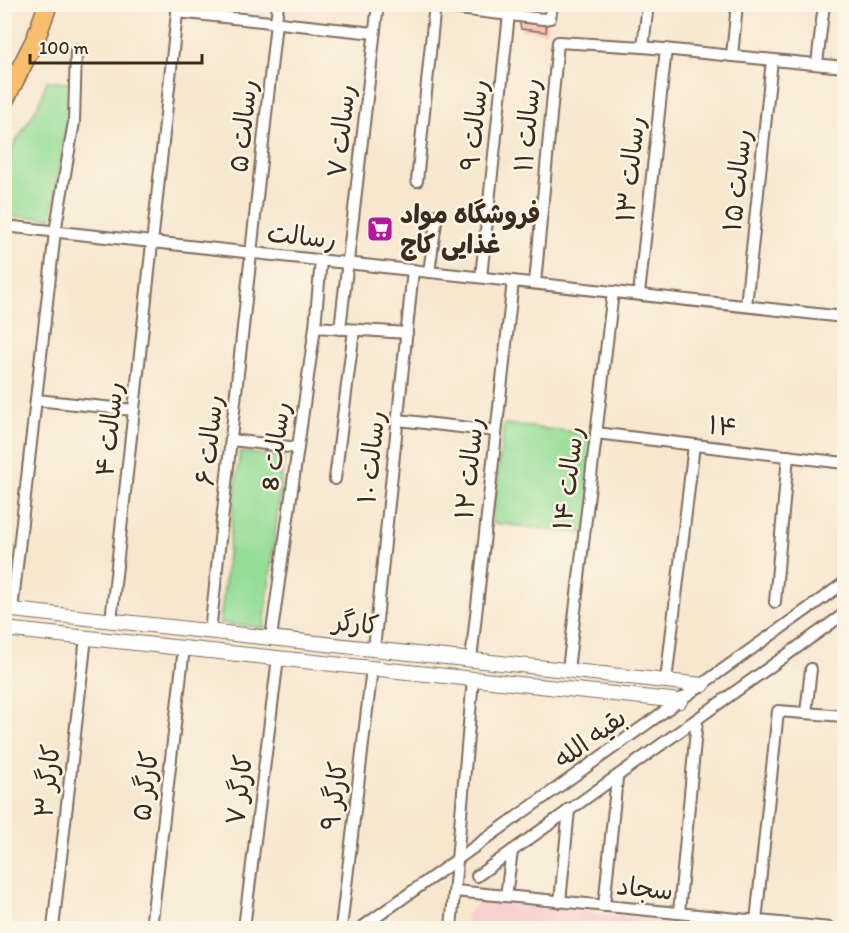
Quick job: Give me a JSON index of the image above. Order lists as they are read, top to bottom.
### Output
{
  "streets": {
    "street": [
      "رسالت ۹",
      "رسالت ۱۱",
      "رسالت ۵",
      "رسالت ۷",
      "رسالت ۱۳",
      "رسالت ۱۵",
      "رسالت",
      "۱۴",
      "رسالت ۴",
      "رسالت ۶",
      "رسالت 8",
      "رسالت ۱۰",
      "رسالت ۱۲",
      "رسالت ۱۴",
      "کارگر",
      "بقیه الله",
      "کارگر ۳",
      "کارگر ۵",
      "کارگر ۷",
      "کارگر ۹",
      "سجاد"
    ]
  },
  "crossings": [
    ["رسالت ۹", "رسالت"],
    ["رسالت ۱۱", "رسالت"],
    ["رسالت ۵", "رسالت"],
    ["رسالت ۵", "رسالت ۶"],
    ["رسالت ۷", "رسالت"],
    ["رسالت ۱۳", "رسالت"],
    ["رسالت ۱۵", "رسالت"],
    ["رسالت", "رسالت ۴"],
    ["رسالت", "رسالت ۶"],
    ["رسالت", "رسالت 8"],
    ["رسالت", "رسالت ۱۰"],
    ["رسالت", "رسالت ۱۲"],
    ["رسالت", "رسالت ۱۴"],
    ["۱۴", "رسالت ۱۴"],
    ["رسالت ۴", "کارگر"],
    ["رسالت ۶", "کارگر"],
    ["رسالت 8", "کارگر"],
    ["رسالت ۱۰", "کارگر"],
    ["رسالت ۱۲", "کارگر"],
    ["رسالت ۱۴", "کارگر"],
    ["کارگر", "بقیه الله"],
    ["کارگر", "کارگر ۳"],
    ["کارگر", "کارگر ۵"],
    ["کارگر", "کارگر ۷"],
    ["کارگر", "کارگر ۹"]
  ],
  "places": {
    "supermarket": ["فروشگاه مواد غذایی کاج"]
  },
  "scale_bar": "100 m"
}
